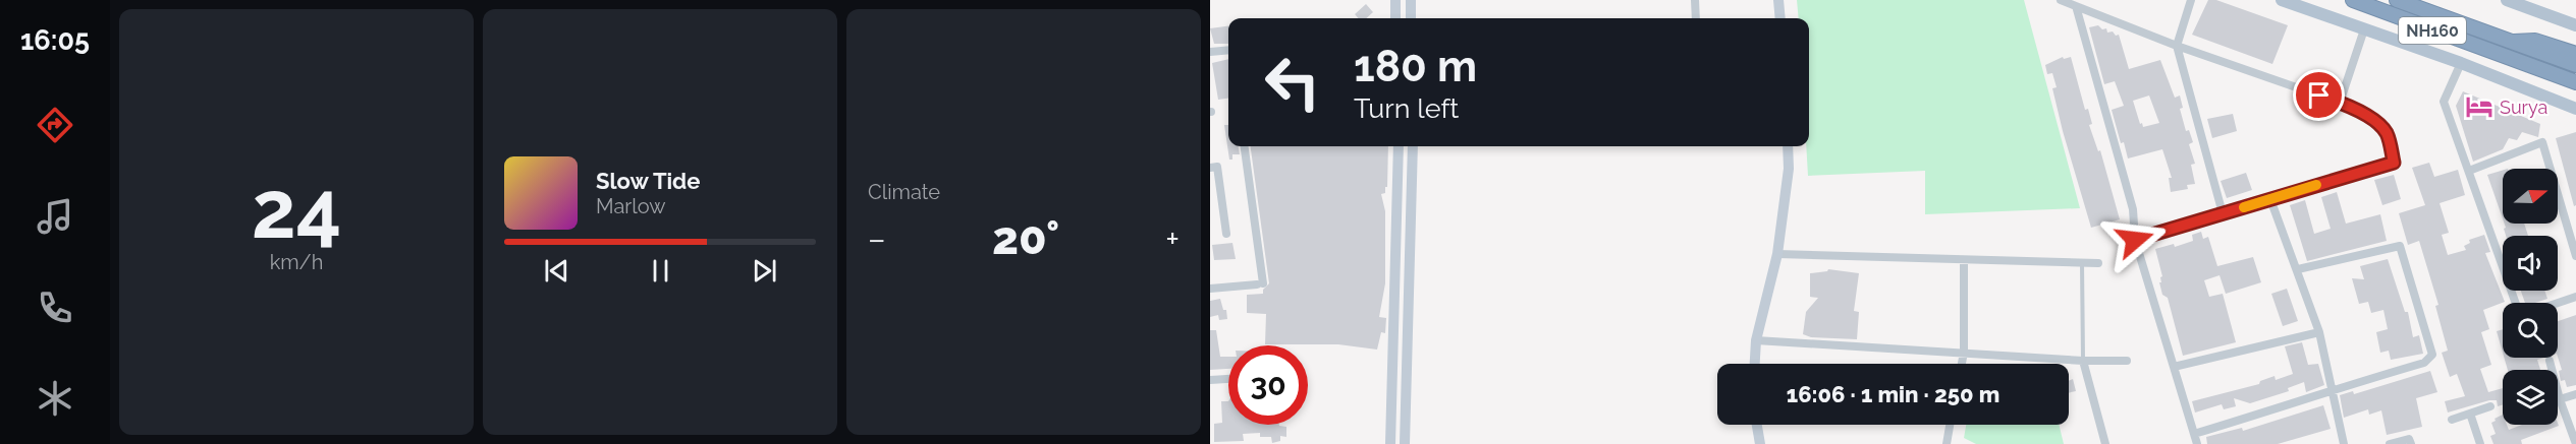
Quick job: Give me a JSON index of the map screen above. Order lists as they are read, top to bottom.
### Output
{
  "streets": {
    "highway": ["NH160"]
  },
  "places": {
    "hotel": ["Surya"]
  },
  "north": "right",
  "page": {
    "tabs": "16:05",
    "tile": [
      ["24", "km/h"],
      "Climate"
    ],
    "turn": ["180 m", "Turn left"],
    "song": ["Slow Tide", "Marlow"],
    "heat": ["−", "20°", "+"],
    "limit": "30",
    "trip": "16:06 · 1 min · 250 m"
  }
}
